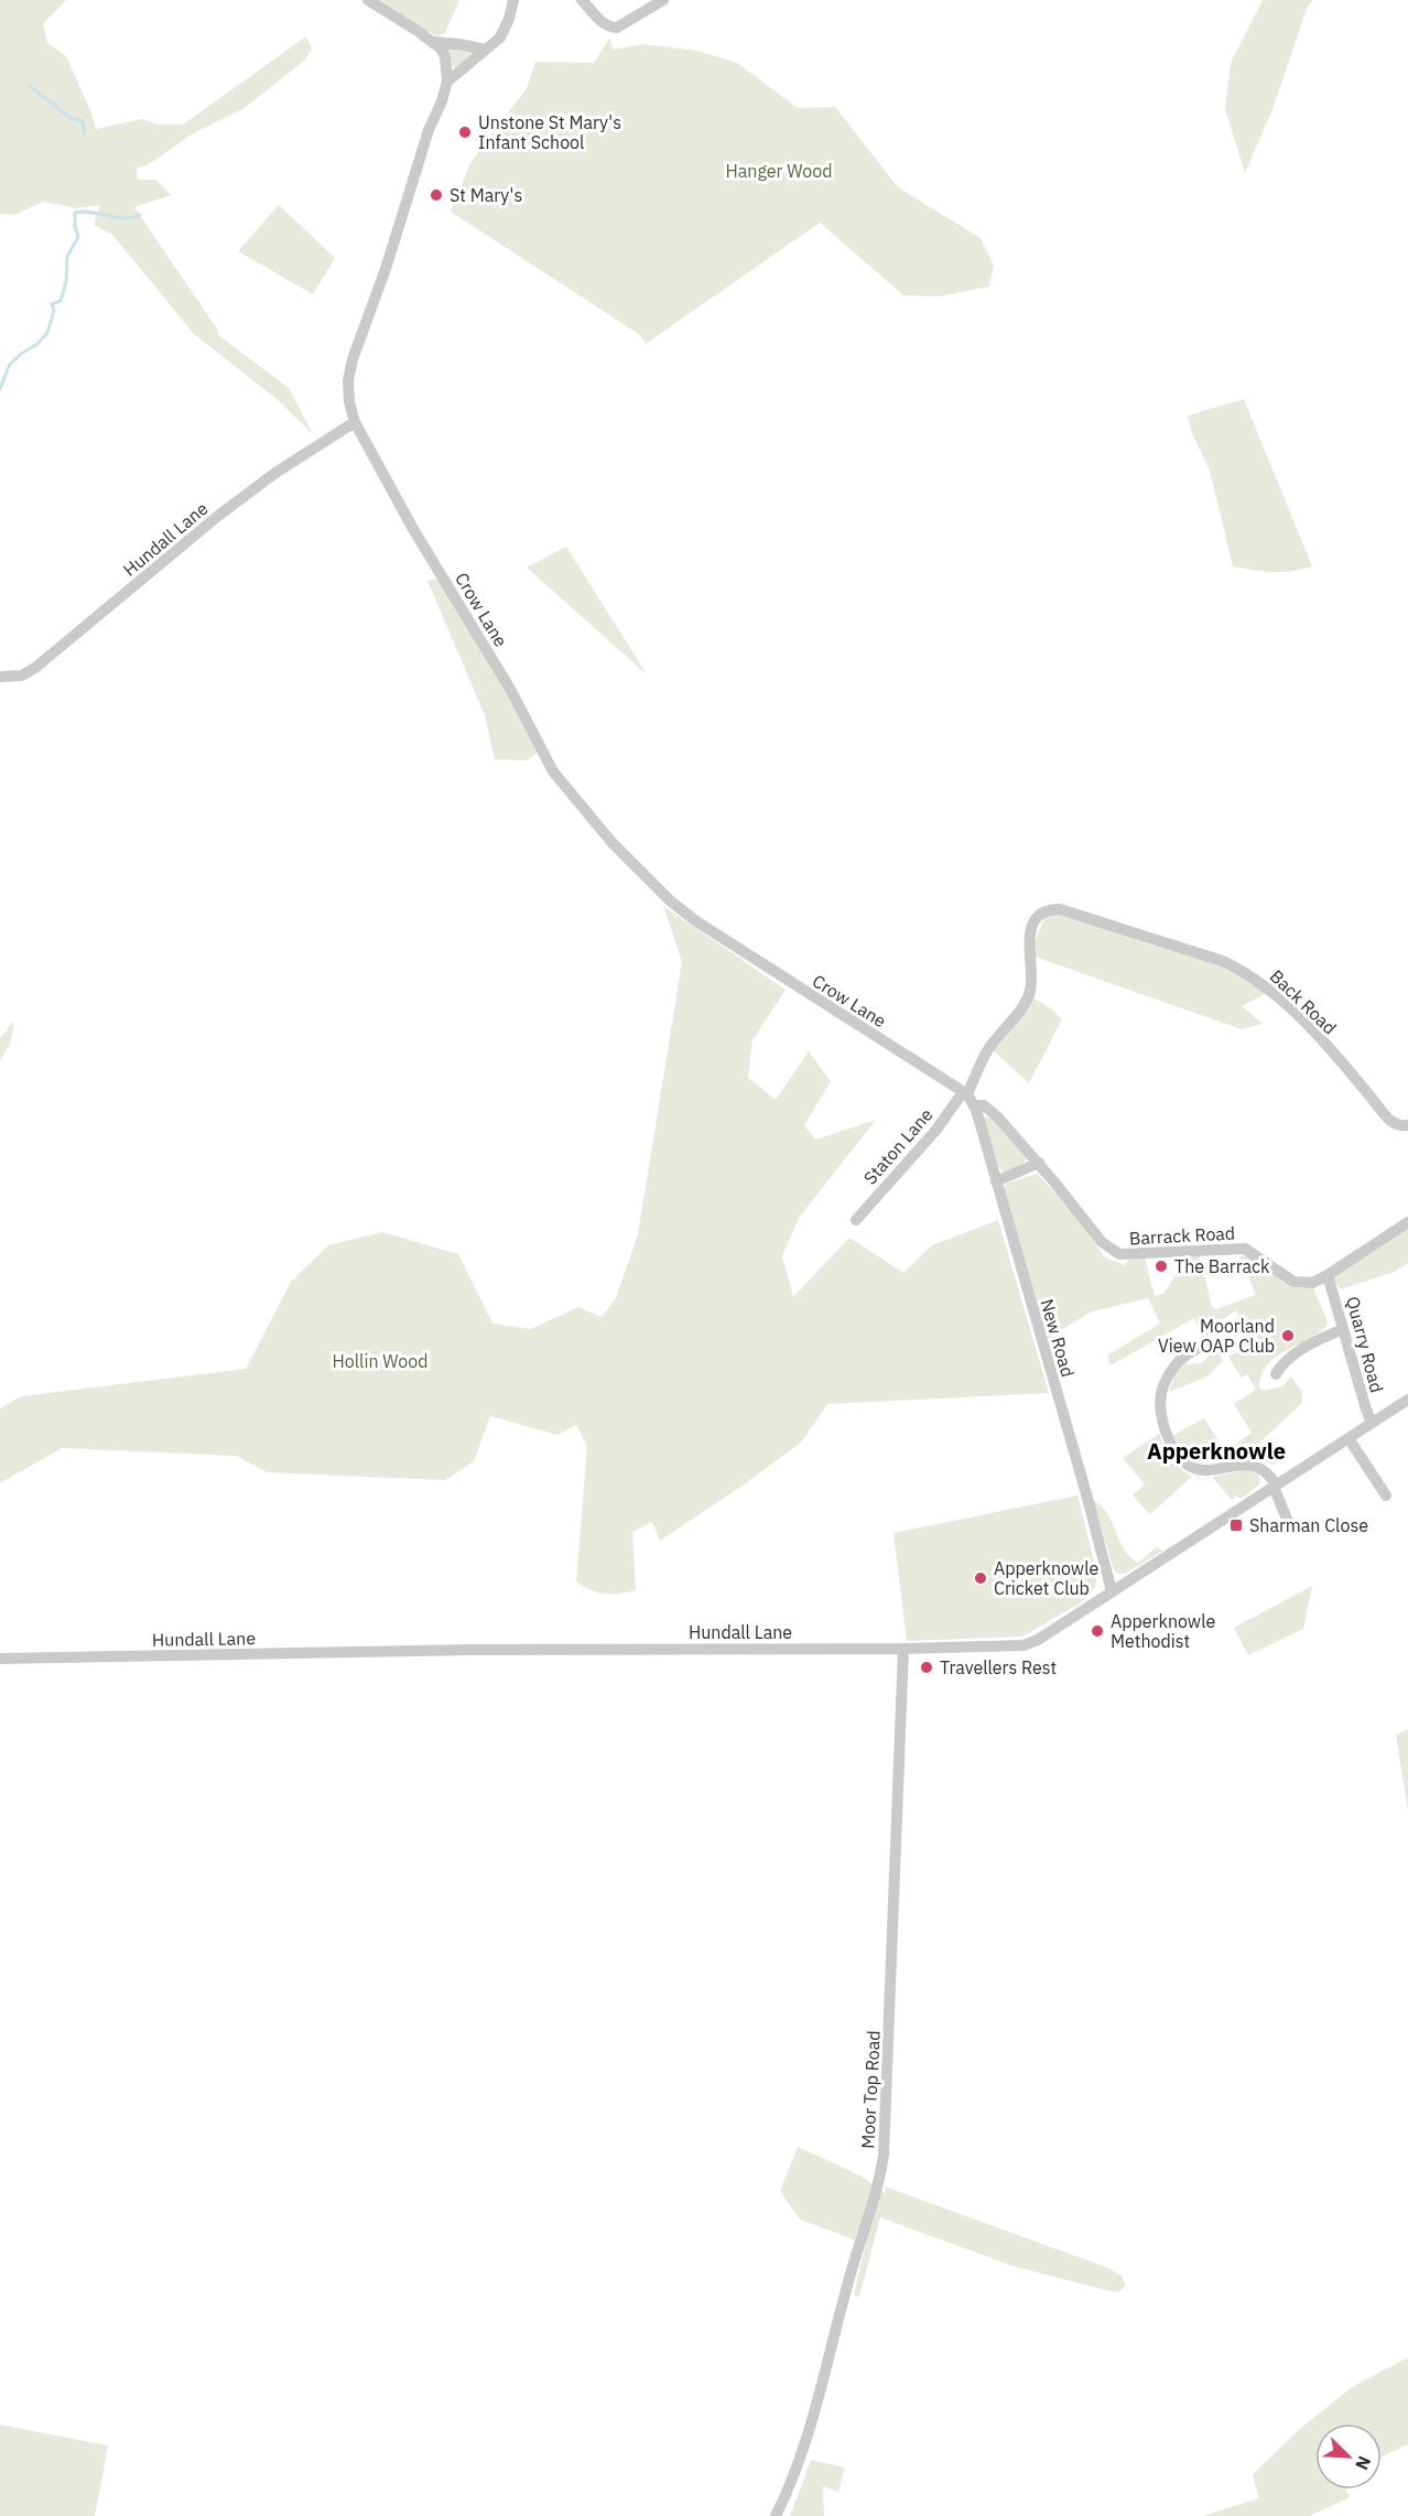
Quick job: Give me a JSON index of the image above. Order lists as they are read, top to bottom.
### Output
{
  "streets": {
    "street": [
      "Hundall Lane",
      "Crow Lane",
      "Back Road",
      "Staton Lane",
      "Barrack Road",
      "New Road",
      "Quarry Road",
      "Moor Top Road"
    ]
  },
  "crossings": [
    ["Hundall Lane", "Crow Lane"],
    ["Hundall Lane", "New Road"],
    ["Hundall Lane", "Quarry Road"],
    ["Hundall Lane", "Moor Top Road"],
    ["Crow Lane", "Staton Lane"],
    ["Crow Lane", "Barrack Road"],
    ["Crow Lane", "New Road"],
    ["Back Road", "Staton Lane"],
    ["Staton Lane", "Barrack Road"],
    ["Staton Lane", "New Road"],
    ["Barrack Road", "New Road"],
    ["Barrack Road", "Quarry Road"]
  ],
  "districts": ["Apperknowle"],
  "parks": ["Hanger Wood", "Hollin Wood"],
  "places": {
    "other": [
      "Unstone St Mary's Infant School",
      "St Mary's",
      "The Barrack",
      "Moorland View OAP Club",
      "Apperknowle Cricket Club",
      "Apperknowle Methodist",
      "Travellers Rest"
    ],
    "transit": ["Sharman Close"]
  },
  "north": "bottom right"
}
